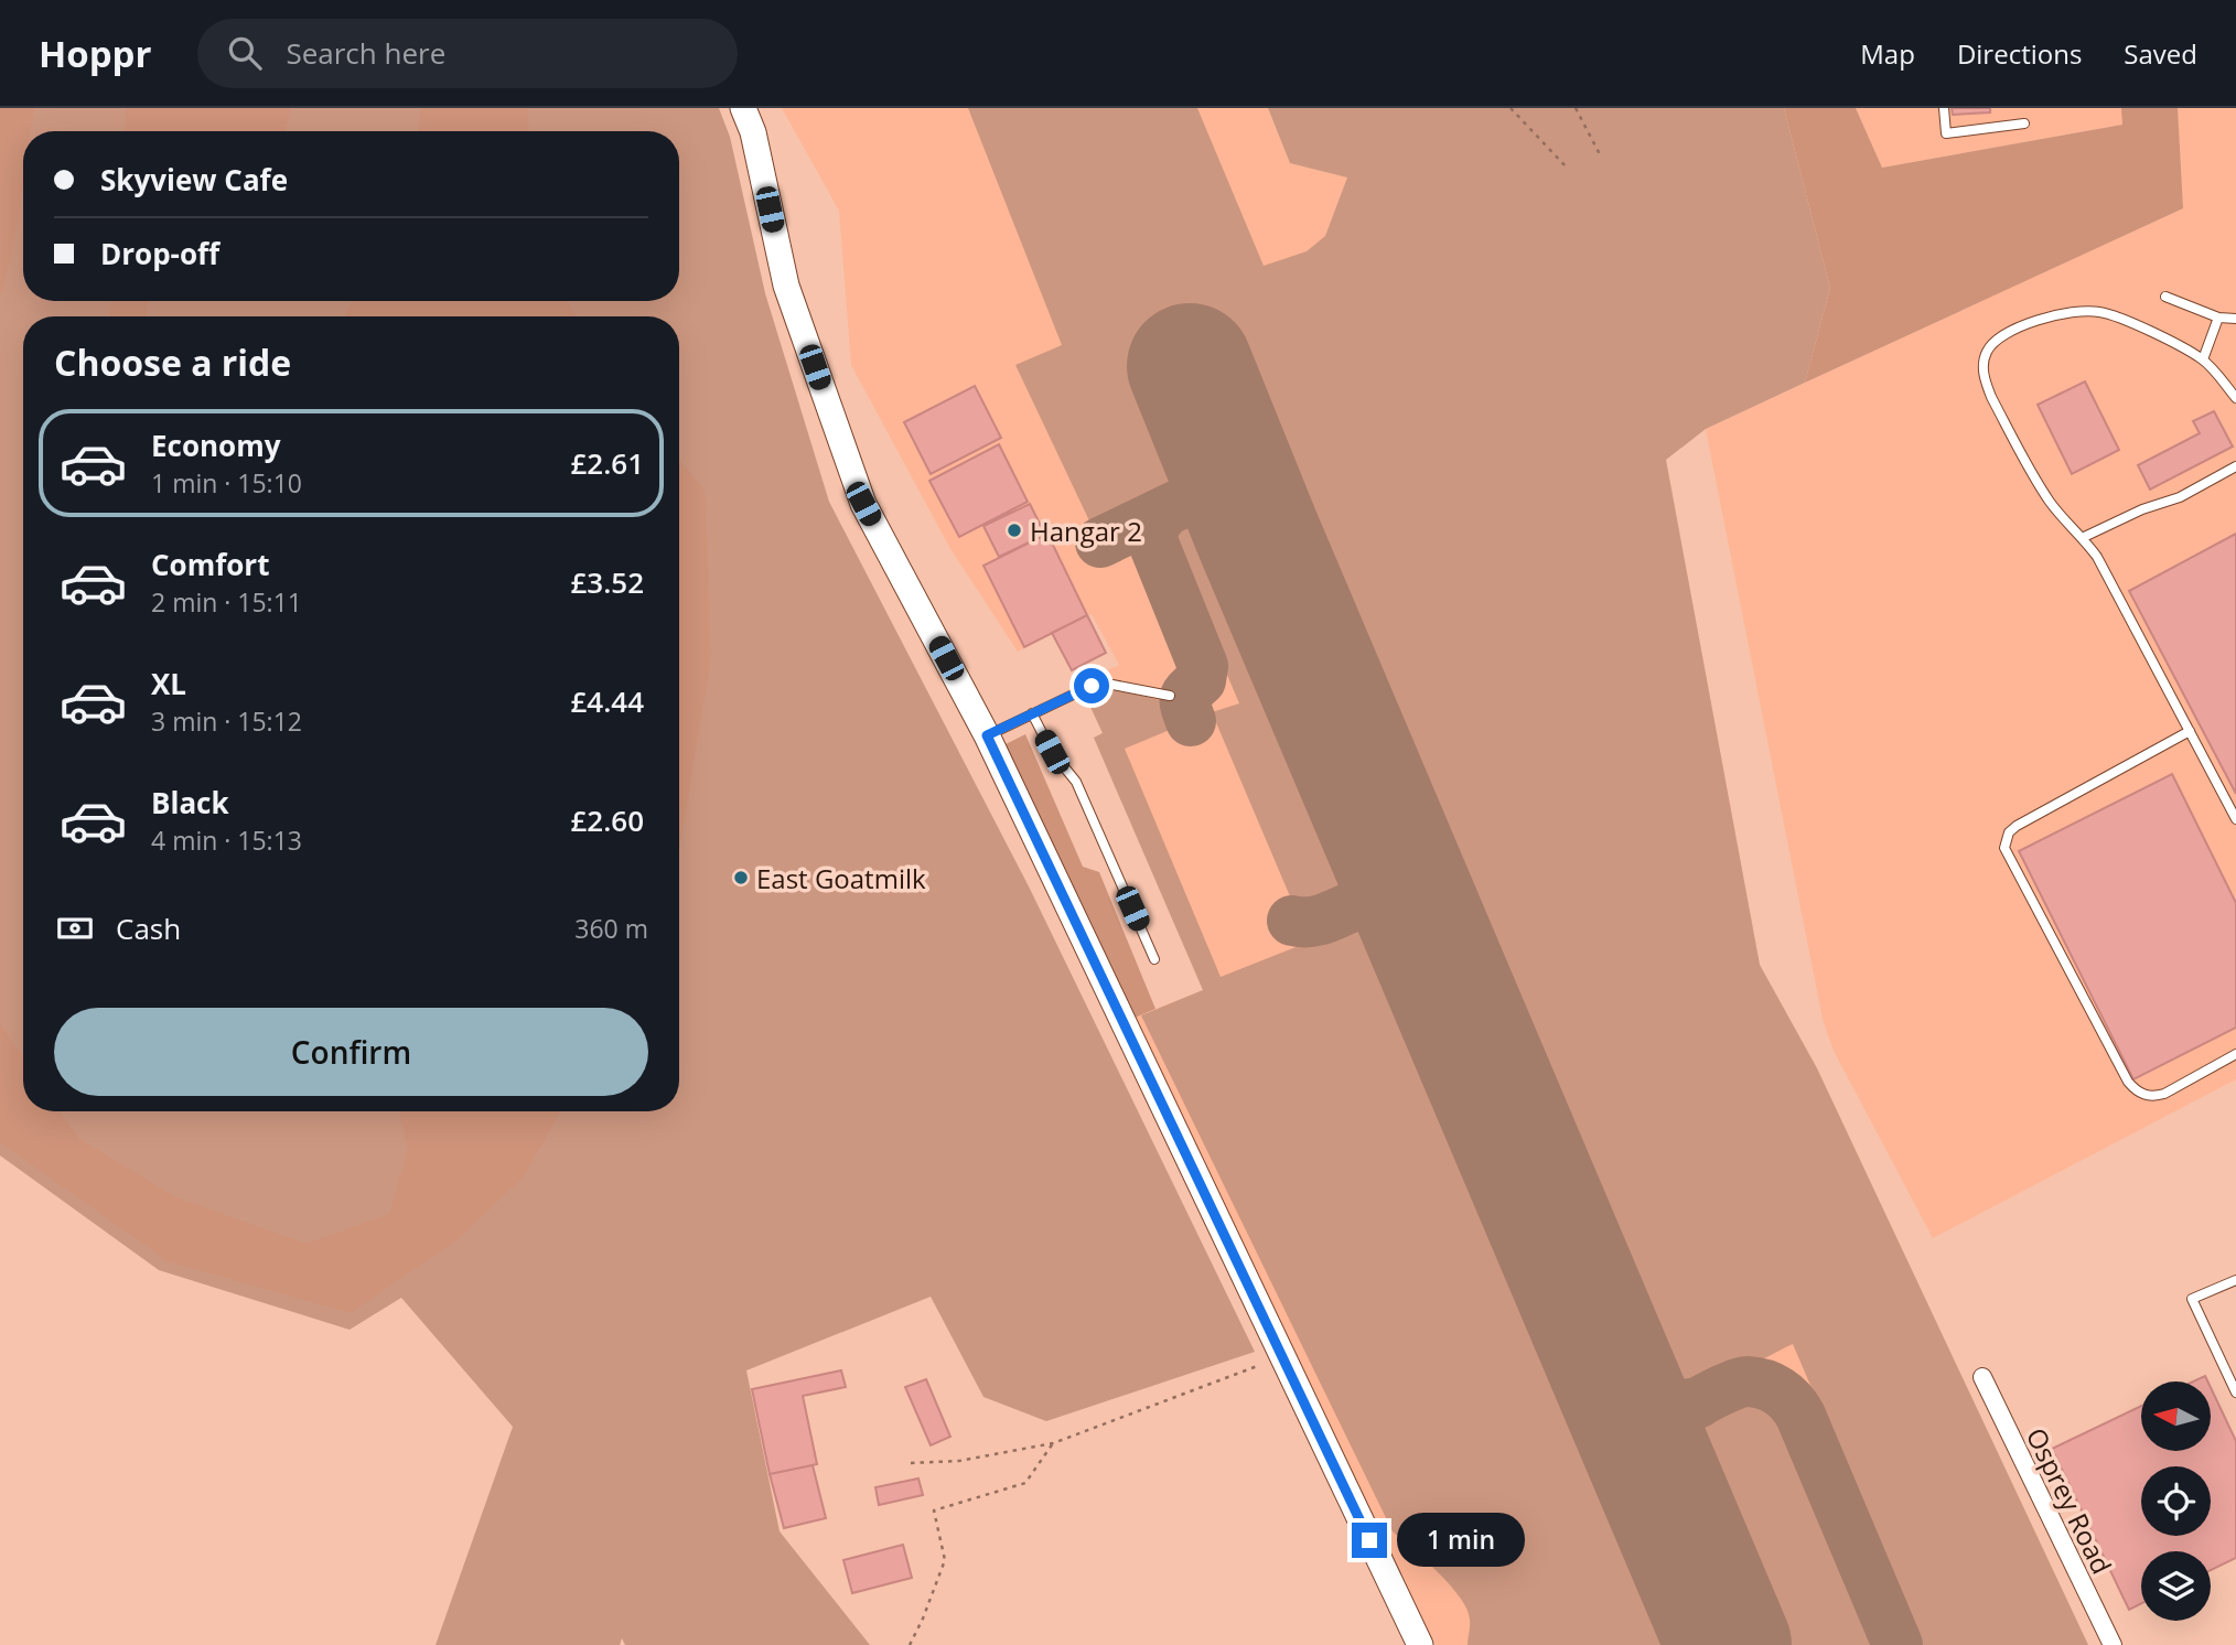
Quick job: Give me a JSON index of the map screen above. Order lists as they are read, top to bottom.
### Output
{
  "streets": {
    "street": ["Osprey Road"]
  },
  "places": ["Hangar 2", "East Goatmilk"],
  "north": "left",
  "page": {
    "header": "Hoppr",
    "search": "Search here",
    "nav": ["Map", "Directions", "Saved"],
    "banner": ["Skyview Cafe", "Drop-off"],
    "heading": "Choose a ride",
    "list": [
      {
        "name": "Economy",
        "note": "1 min · 15:10",
        "value": "£2.61"
      },
      {
        "name": "Comfort",
        "note": "2 min · 15:11",
        "value": "£3.52"
      },
      {
        "name": "XL",
        "note": "3 min · 15:12",
        "value": "£4.44"
      },
      {
        "name": "Black",
        "note": "4 min · 15:13",
        "value": "£2.60"
      }
    ],
    "pay": ["Cash", "360 m"],
    "buttons": "Confirm",
    "bubble": "1 min"
  }
}
